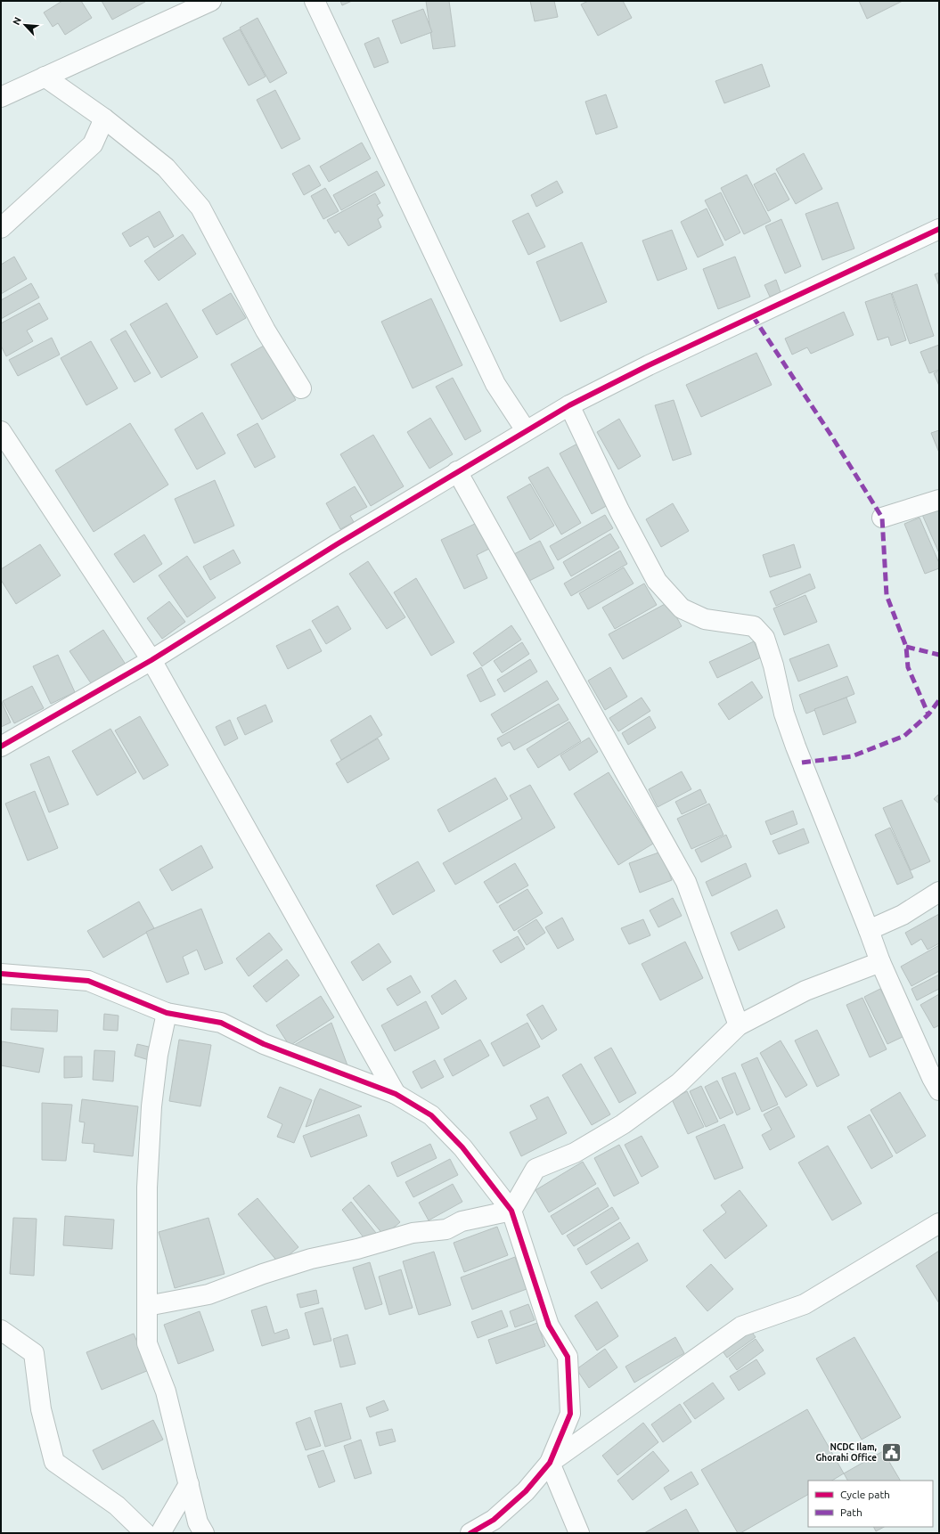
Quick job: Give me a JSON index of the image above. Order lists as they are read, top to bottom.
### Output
{
  "places": {
    "public building": ["NCDC Ilam, Ghorahi Office"]
  },
  "legend": ["Cycle path", "Path"],
  "north": "top left"
}
